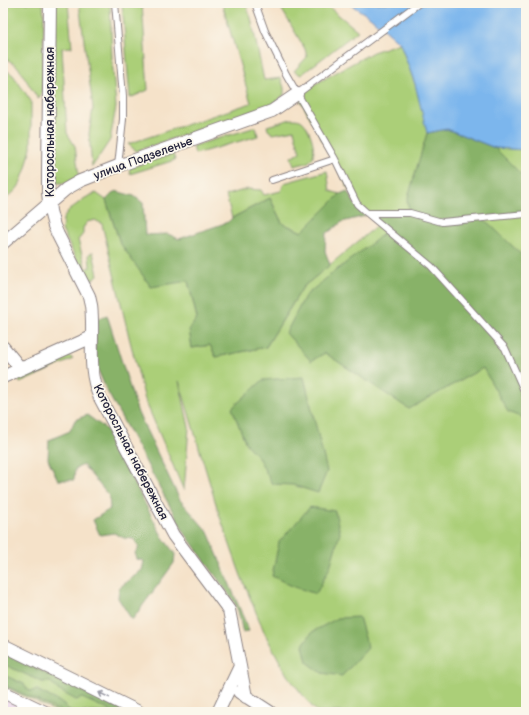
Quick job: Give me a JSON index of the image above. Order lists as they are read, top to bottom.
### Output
{
  "streets": {
    "street": ["Которосльная набережная", "улица Подзеленье"]
  },
  "crossings": [
    ["Которосльная набережная", "улица Подзеленье"]
  ]
}
